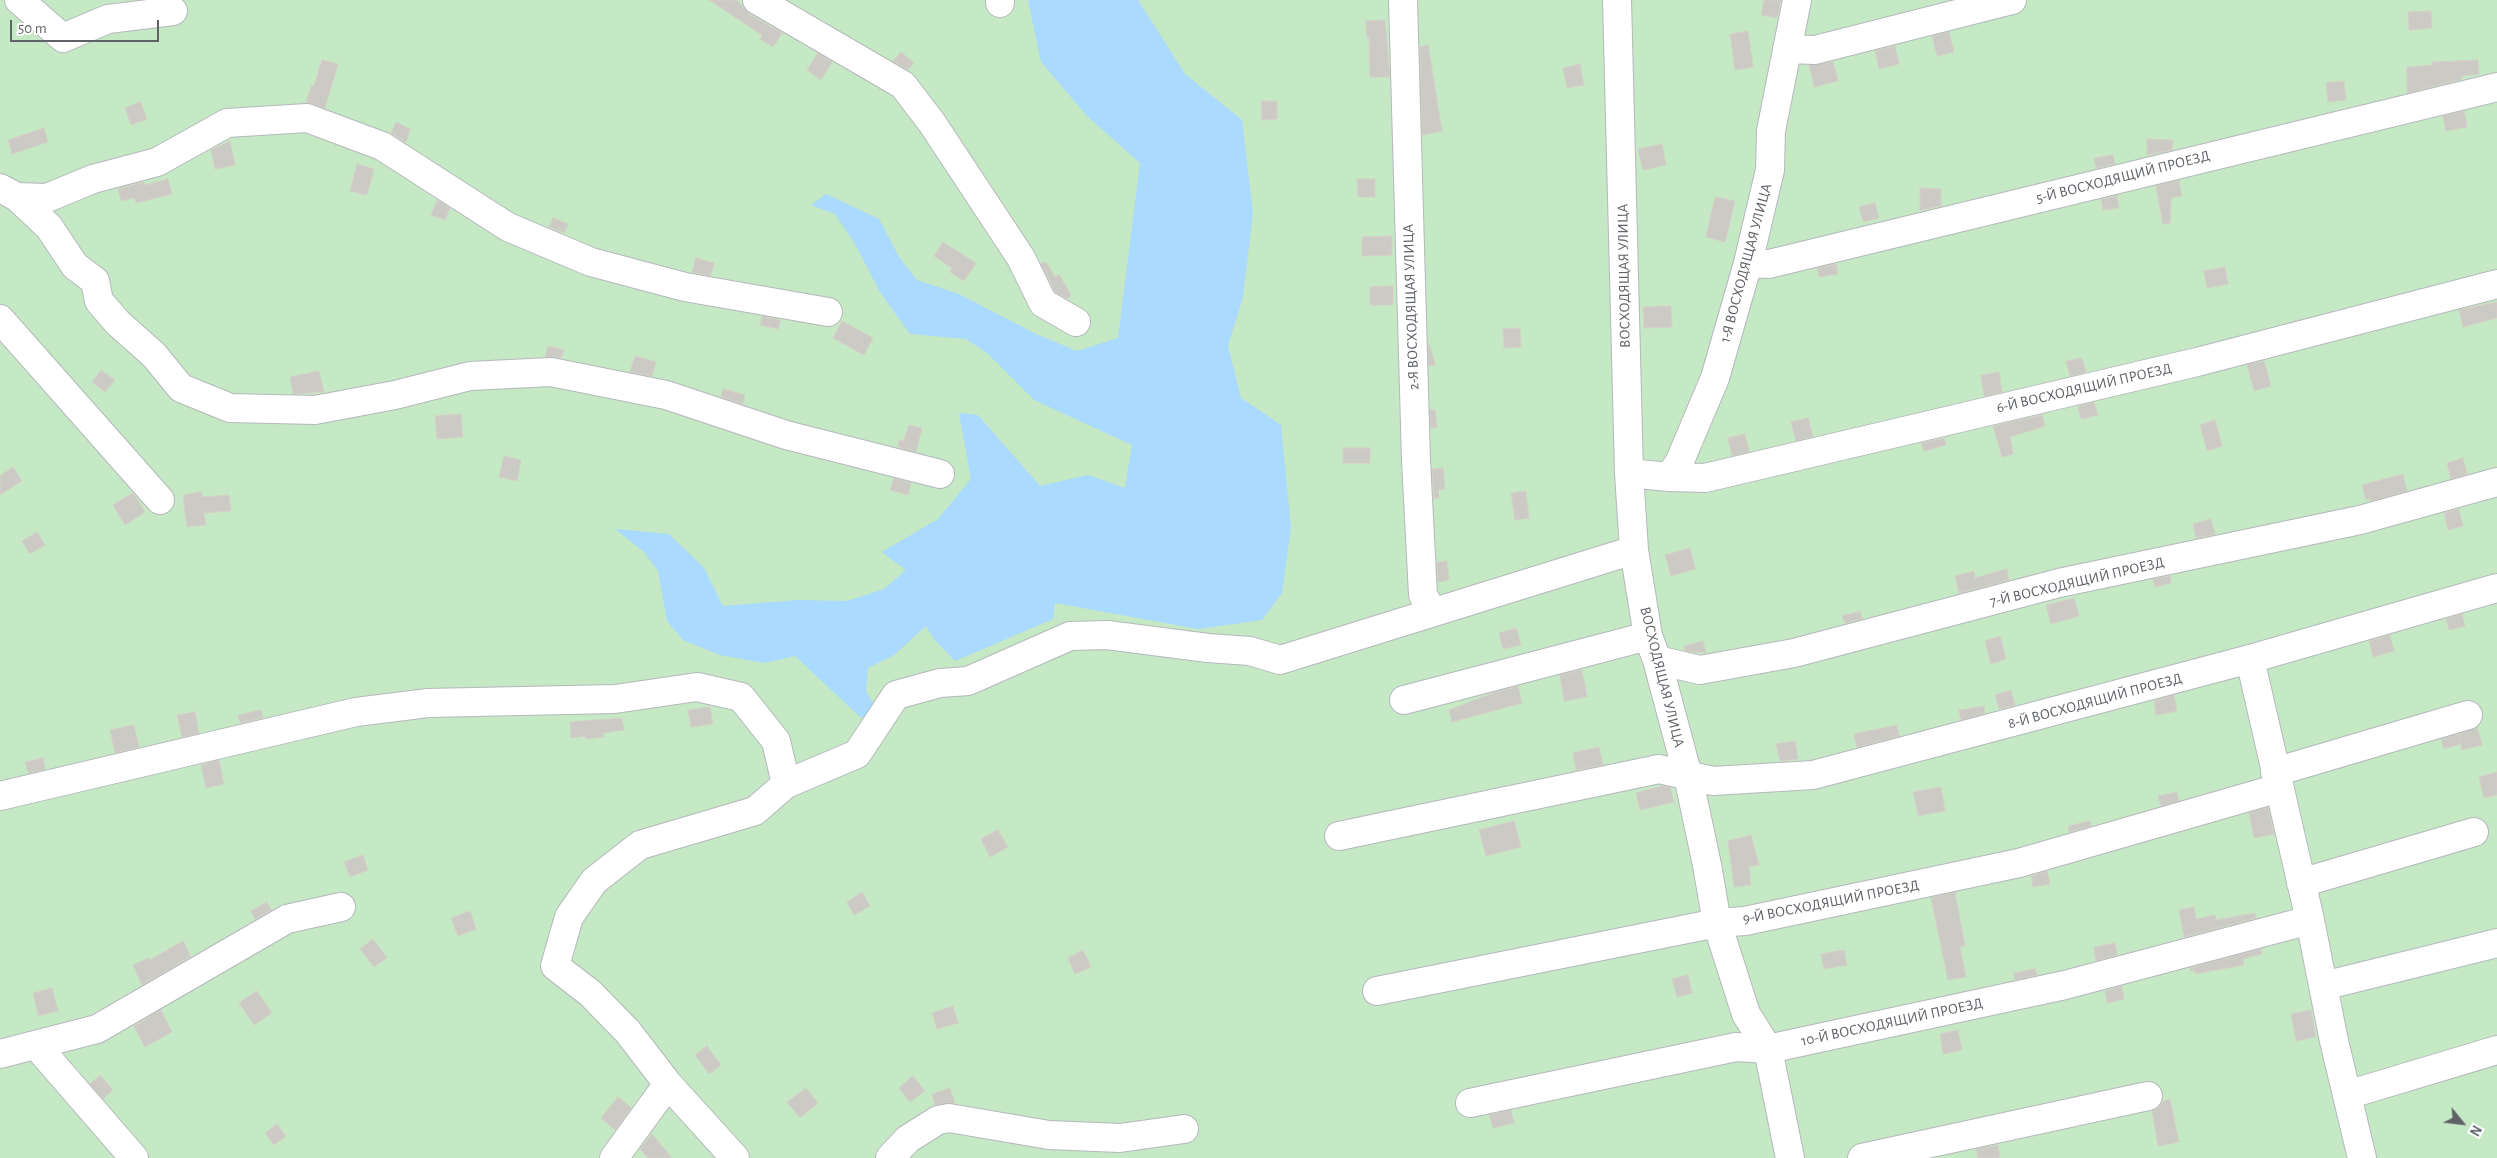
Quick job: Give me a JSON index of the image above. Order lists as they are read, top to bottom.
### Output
{
  "streets": {
    "street": [
      "5-Й ВОСХОДЯЩИЙ ПРОЕЗД",
      "1-Я ВОСХОДЯЩАЯ УЛИЦА",
      "ВОСХОДЯЩАЯ УЛИЦА",
      "2-Я ВОСХОДЯЩАЯ УЛИЦА",
      "6-Й ВОСХОДЯЩИЙ ПРОЕЗД",
      "7-Й ВОСХОДЯЩИЙ ПРОЕЗД",
      "8-Й ВОСХОДЯЩИЙ ПРОЕЗД",
      "9-Й ВОСХОДЯЩИЙ ПРОЕЗД",
      "10-Й ВОСХОДЯЩИЙ ПРОЕЗД"
    ]
  },
  "crossings": [
    ["5-Й ВОСХОДЯЩИЙ ПРОЕЗД", "1-Я ВОСХОДЯЩАЯ УЛИЦА"],
    ["1-Я ВОСХОДЯЩАЯ УЛИЦА", "6-Й ВОСХОДЯЩИЙ ПРОЕЗД"],
    ["ВОСХОДЯЩАЯ УЛИЦА", "7-Й ВОСХОДЯЩИЙ ПРОЕЗД"],
    ["ВОСХОДЯЩАЯ УЛИЦА", "8-Й ВОСХОДЯЩИЙ ПРОЕЗД"],
    ["ВОСХОДЯЩАЯ УЛИЦА", "9-Й ВОСХОДЯЩИЙ ПРОЕЗД"],
    ["ВОСХОДЯЩАЯ УЛИЦА", "10-Й ВОСХОДЯЩИЙ ПРОЕЗД"]
  ],
  "scale_bar": "50 m",
  "north": "bottom right"
}
